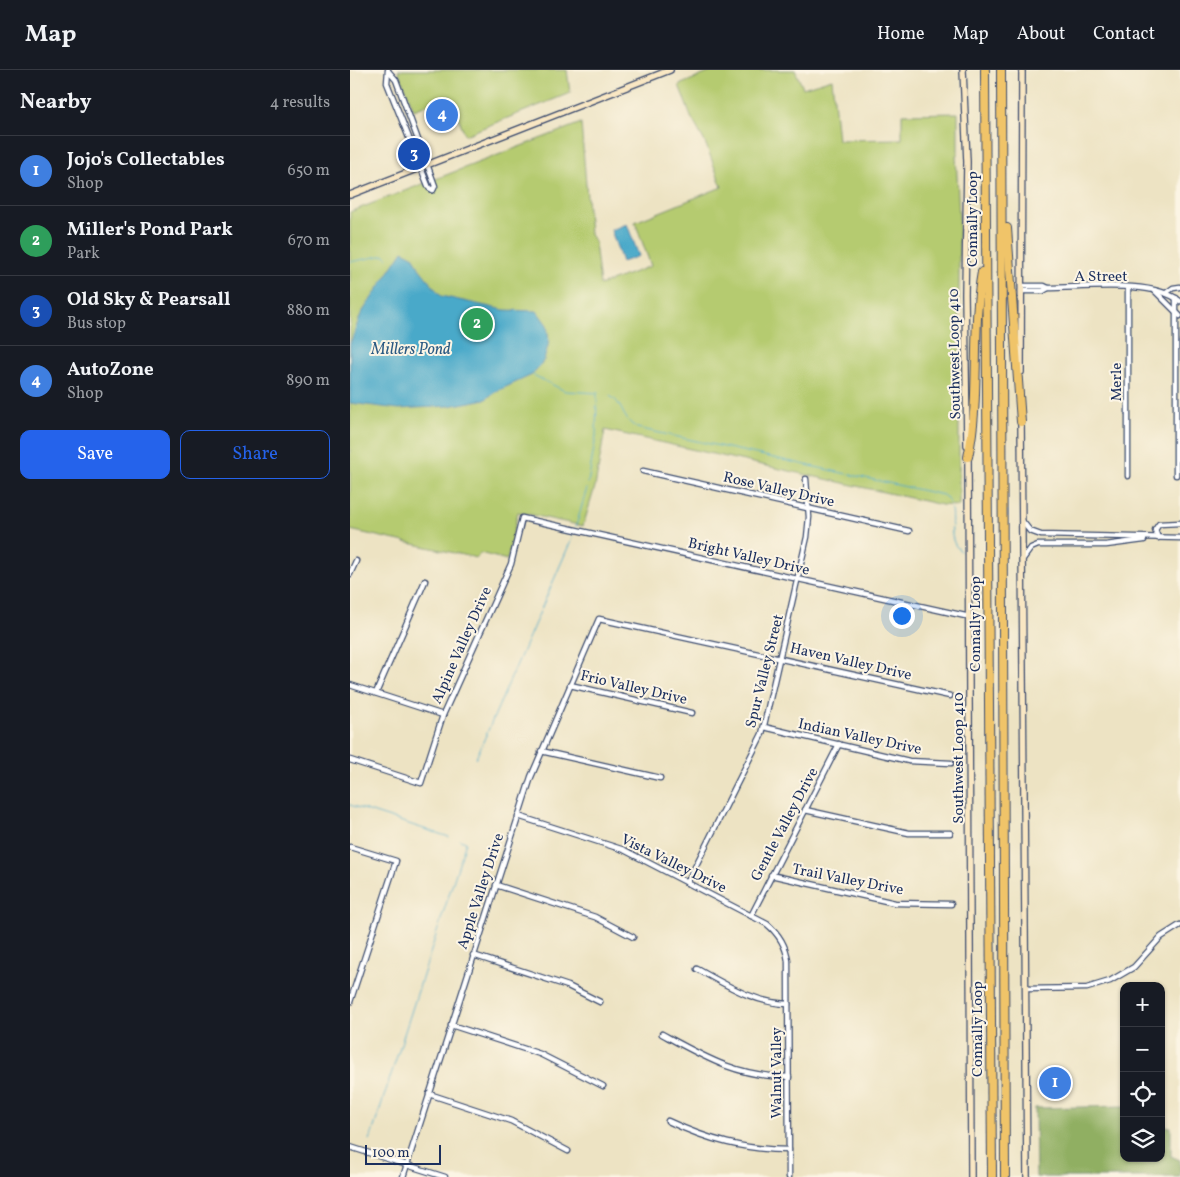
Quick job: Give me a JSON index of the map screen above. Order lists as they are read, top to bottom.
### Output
{
  "streets": {
    "highway": ["Connally Loop"],
    "main road": ["Southwest Loop 410"],
    "street": [
      "A Street",
      "Merle",
      "Rose Valley Drive",
      "Bright Valley Drive",
      "Alpine Valley Drive",
      "Haven Valley Drive",
      "Spur Valley Street",
      "Frio Valley Drive",
      "Indian Valley Drive",
      "Gentle Valley Drive",
      "Vista Valley Drive",
      "Trail Valley Drive",
      "Apple Valley Drive",
      "Walnut Valley"
    ]
  },
  "crossings": [
    ["A Street", "Merle"],
    ["Southwest Loop 410", "Bright Valley Drive"],
    ["Rose Valley Drive", "Spur Valley Street"],
    ["Bright Valley Drive", "Alpine Valley Drive"],
    ["Bright Valley Drive", "Spur Valley Street"],
    ["Haven Valley Drive", "Spur Valley Street"],
    ["Haven Valley Drive", "Apple Valley Drive"],
    ["Spur Valley Street", "Indian Valley Drive"],
    ["Spur Valley Street", "Vista Valley Drive"],
    ["Frio Valley Drive", "Apple Valley Drive"],
    ["Indian Valley Drive", "Gentle Valley Drive"],
    ["Gentle Valley Drive", "Vista Valley Drive"],
    ["Gentle Valley Drive", "Trail Valley Drive"],
    ["Vista Valley Drive", "Apple Valley Drive"],
    ["Vista Valley Drive", "Walnut Valley"]
  ],
  "water": ["Millers Pond"],
  "scale_bar": "100 m",
  "page": {
    "header": "Map",
    "nav": [
      "Home",
      "Map",
      "About",
      "Contact"
    ],
    "heading": ["Nearby", "4 results"],
    "pins": [
      "4",
      "3",
      "2",
      "1"
    ],
    "list": [
      {
        "mark": "1",
        "name": "Jojo's Collectables",
        "note": "Shop",
        "value": "650 m"
      },
      {
        "mark": "2",
        "name": "Miller's Pond Park",
        "note": "Park",
        "value": "670 m"
      },
      {
        "mark": "3",
        "name": "Old Sky & Pearsall",
        "note": "Bus stop",
        "value": "880 m"
      },
      {
        "mark": "4",
        "name": "AutoZone",
        "note": "Shop",
        "value": "890 m"
      }
    ],
    "buttons": ["Save", "Share"],
    "map_buttons": ["+", "−"],
    "scale": "100 m"
  }
}
